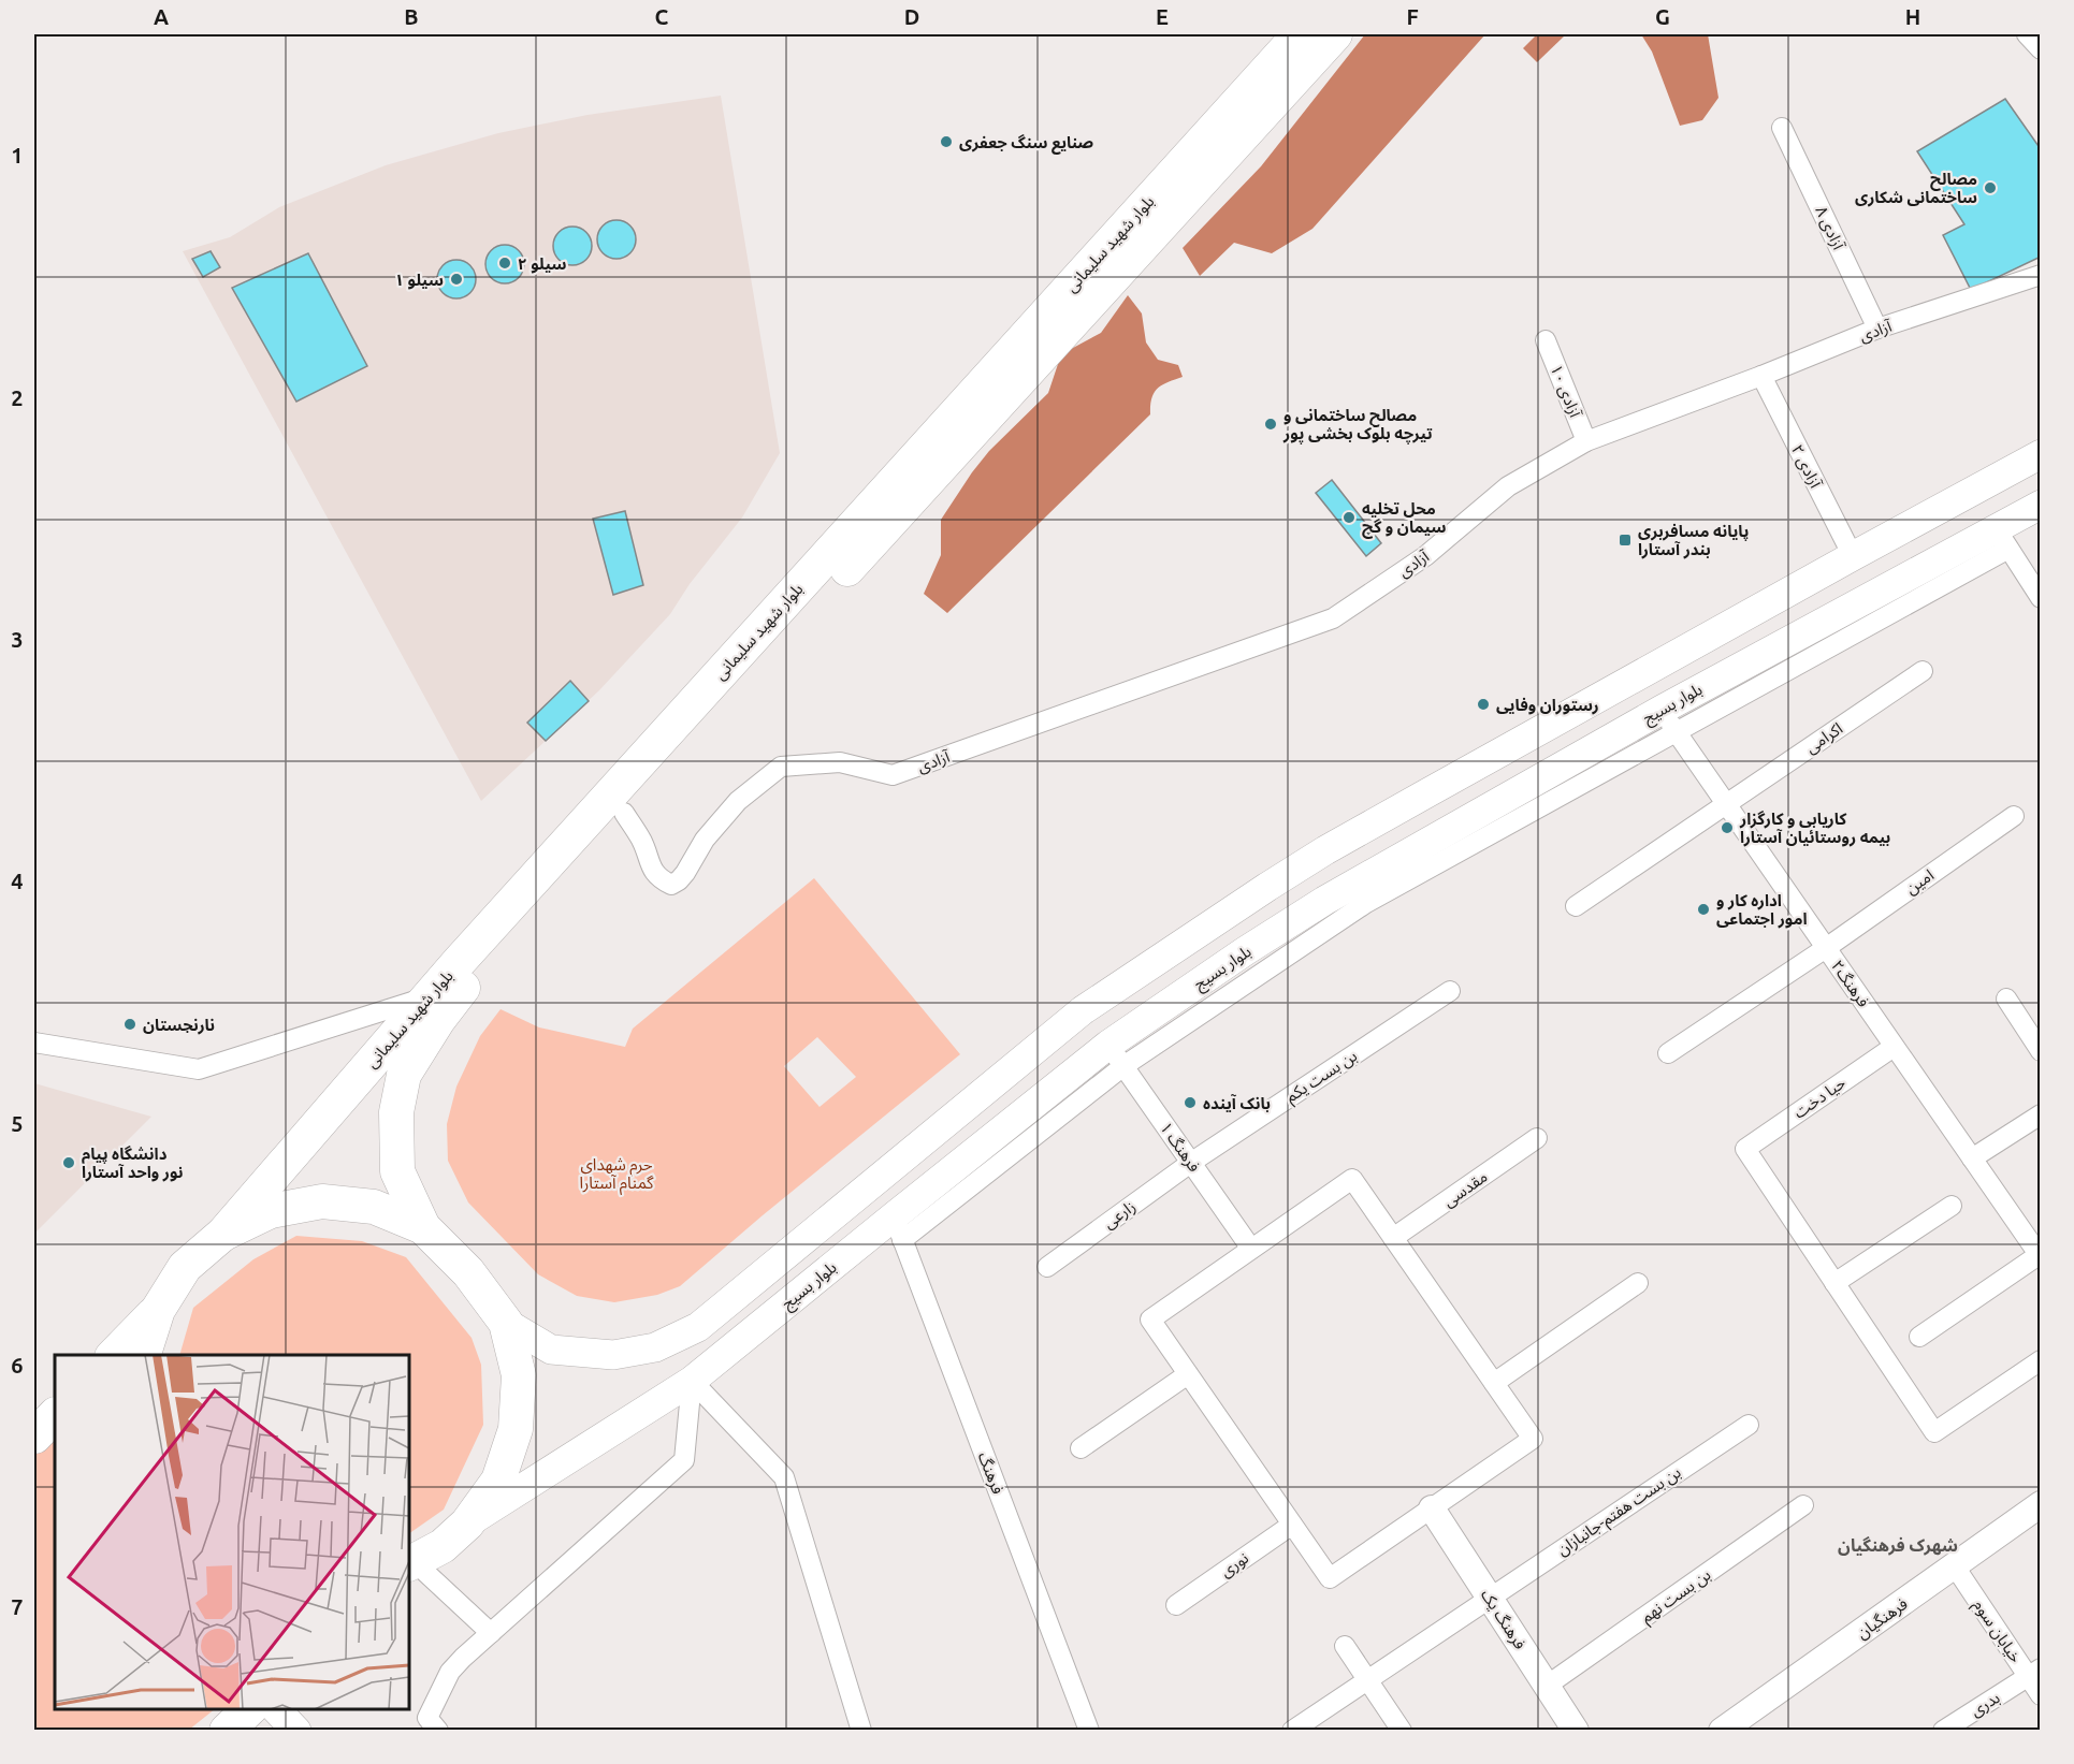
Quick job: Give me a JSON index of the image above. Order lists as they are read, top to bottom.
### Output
{
  "streets": {
    "highway": ["بلوار شهید سلیمانی"],
    "main road": ["بلوار بسیج"],
    "street": [
      "آزادی ۸",
      "آزادی",
      "آزادی ۱۰",
      "آزادی ۲",
      "اکرامی",
      "امین",
      "فرهنگ۲",
      "بن بست یکم",
      "حیا دخت",
      "فرهنگ ۱",
      "مقدسی",
      "زارعی",
      "فرهنگ",
      "بن بست هفتم-جانبازان",
      "نوری",
      "بن بست نهم",
      "فرهنگیان",
      "فرهنگ یک",
      "خیابان سوم",
      "بدری"
    ]
  },
  "crossings": [
    ["آزادی ۸", "آزادی"],
    ["بلوار شهید سلیمانی", "آزادی"],
    ["آزادی", "آزادی ۱۰"],
    ["آزادی", "آزادی ۲"],
    ["بلوار بسیج", "فرهنگ۲"],
    ["بلوار بسیج", "فرهنگ ۱"],
    ["بلوار بسیج", "فرهنگ"],
    ["اکرامی", "فرهنگ۲"],
    ["امین", "فرهنگ۲"],
    ["فرهنگ۲", "حیا دخت"],
    ["بن بست یکم", "فرهنگ ۱"],
    ["بن بست یکم", "زارعی"],
    ["فرهنگ ۱", "زارعی"],
    ["بن بست هفتم-جانبازان", "فرهنگ یک"],
    ["بن بست نهم", "فرهنگ یک"],
    ["فرهنگیان", "خیابان سوم"],
    ["خیابان سوم", "بدری"]
  ],
  "districts": ["شهرک فرهنگیان"],
  "parks": ["حرم شهدای گمنام آستارا"],
  "places": {
    "other": [
      "صنایع سنگ جعفری",
      "مصالح ساختمانی شکاری",
      "سیلو ۲",
      "سیلو ۱",
      "مصالح ساختمانی و تیرچه بلوک بخشی پور",
      "محل تخلیه سیمان و گچ",
      "رستوران وفایی",
      "کاریابی و کارگزار بیمه روستائیان آستارا",
      "اداره کار و امور اجتماعی",
      "نارنجستان",
      "بانک آینده",
      "دانشگاه پیام نور واحد آستارا"
    ],
    "transit": ["پایانه مسافربری بندر آستارا"]
  },
  "grid": {
    "columns": [
      "A",
      "B",
      "C",
      "D",
      "E",
      "F",
      "G",
      "H"
    ],
    "rows": [
      "1",
      "2",
      "3",
      "4",
      "5",
      "6",
      "7"
    ]
  }
}
